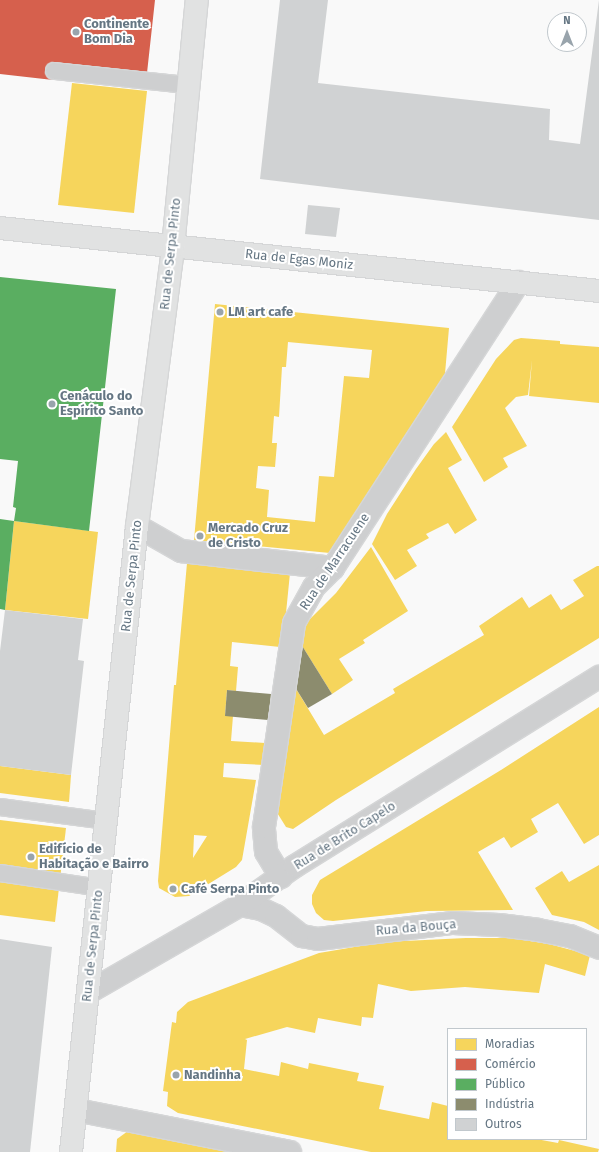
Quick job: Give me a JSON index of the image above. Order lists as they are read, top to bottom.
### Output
{
  "streets": {
    "street": [
      "Rua de Serpa Pinto",
      "Rua de Egas Moniz",
      "Rua de Marracuene",
      "Rua de Brito Capelo",
      "Rua da Bouça"
    ]
  },
  "crossings": [
    ["Rua de Serpa Pinto", "Rua de Egas Moniz"],
    ["Rua de Serpa Pinto", "Rua de Brito Capelo"],
    ["Rua de Egas Moniz", "Rua de Marracuene"],
    ["Rua de Marracuene", "Rua de Brito Capelo"],
    ["Rua de Brito Capelo", "Rua da Bouça"]
  ],
  "places": [
    "Continente Bom Dia",
    "LM art cafe",
    "Cenáculo do Espírito Santo",
    "Mercado Cruz de Cristo",
    "Edifício de Habitação e Bairro",
    "Café Serpa Pinto",
    "Nandinha"
  ],
  "legend": [
    "Moradias",
    "Comércio",
    "Público",
    "Indústria",
    "Outros"
  ],
  "north": "top"
}
